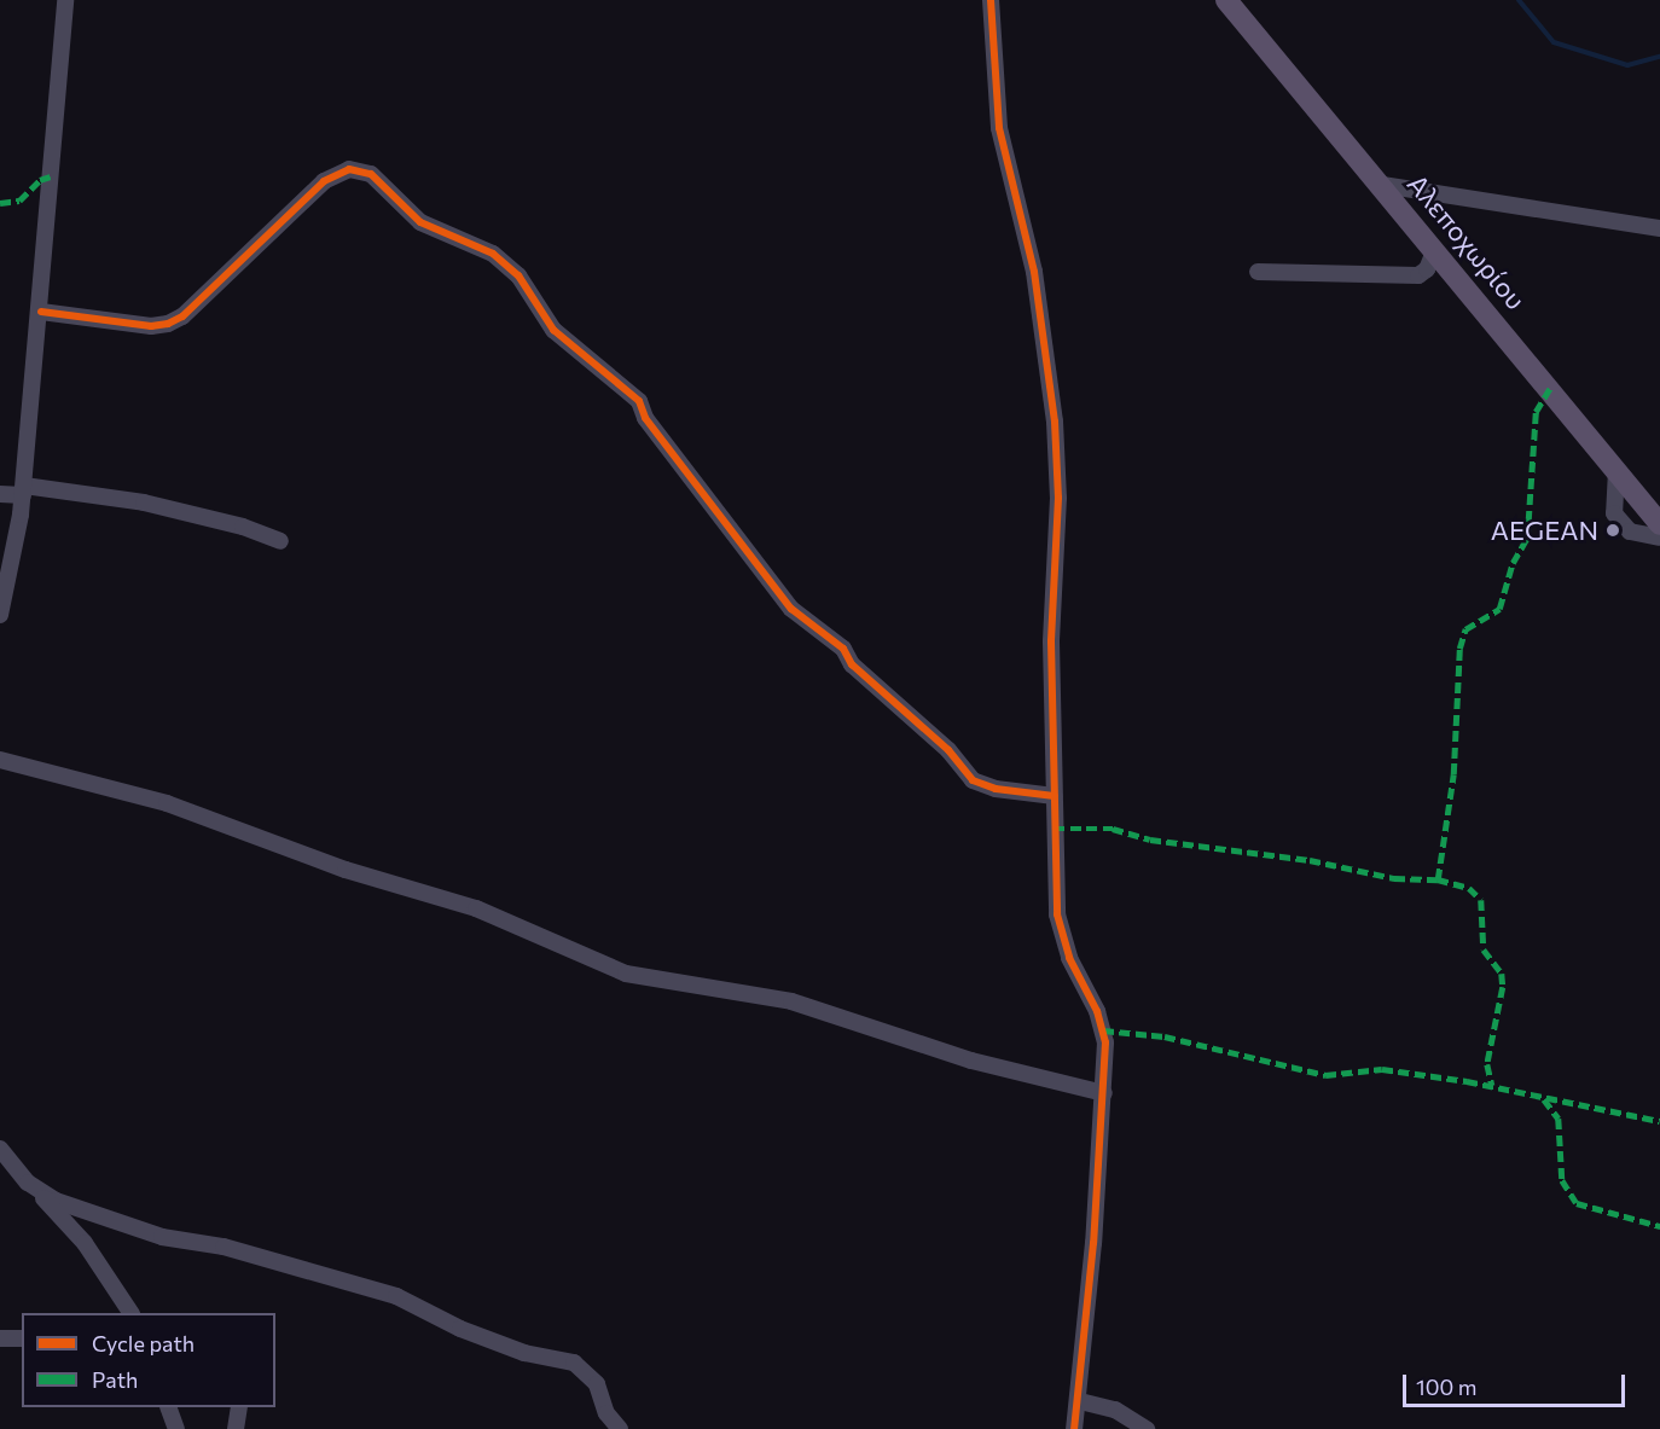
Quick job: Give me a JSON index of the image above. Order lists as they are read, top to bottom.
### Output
{
  "streets": {
    "main road": ["Αλεποχωρίου"]
  },
  "places": ["AEGEAN"],
  "legend": ["Cycle path", "Path"],
  "scale_bar": "100 m"
}
